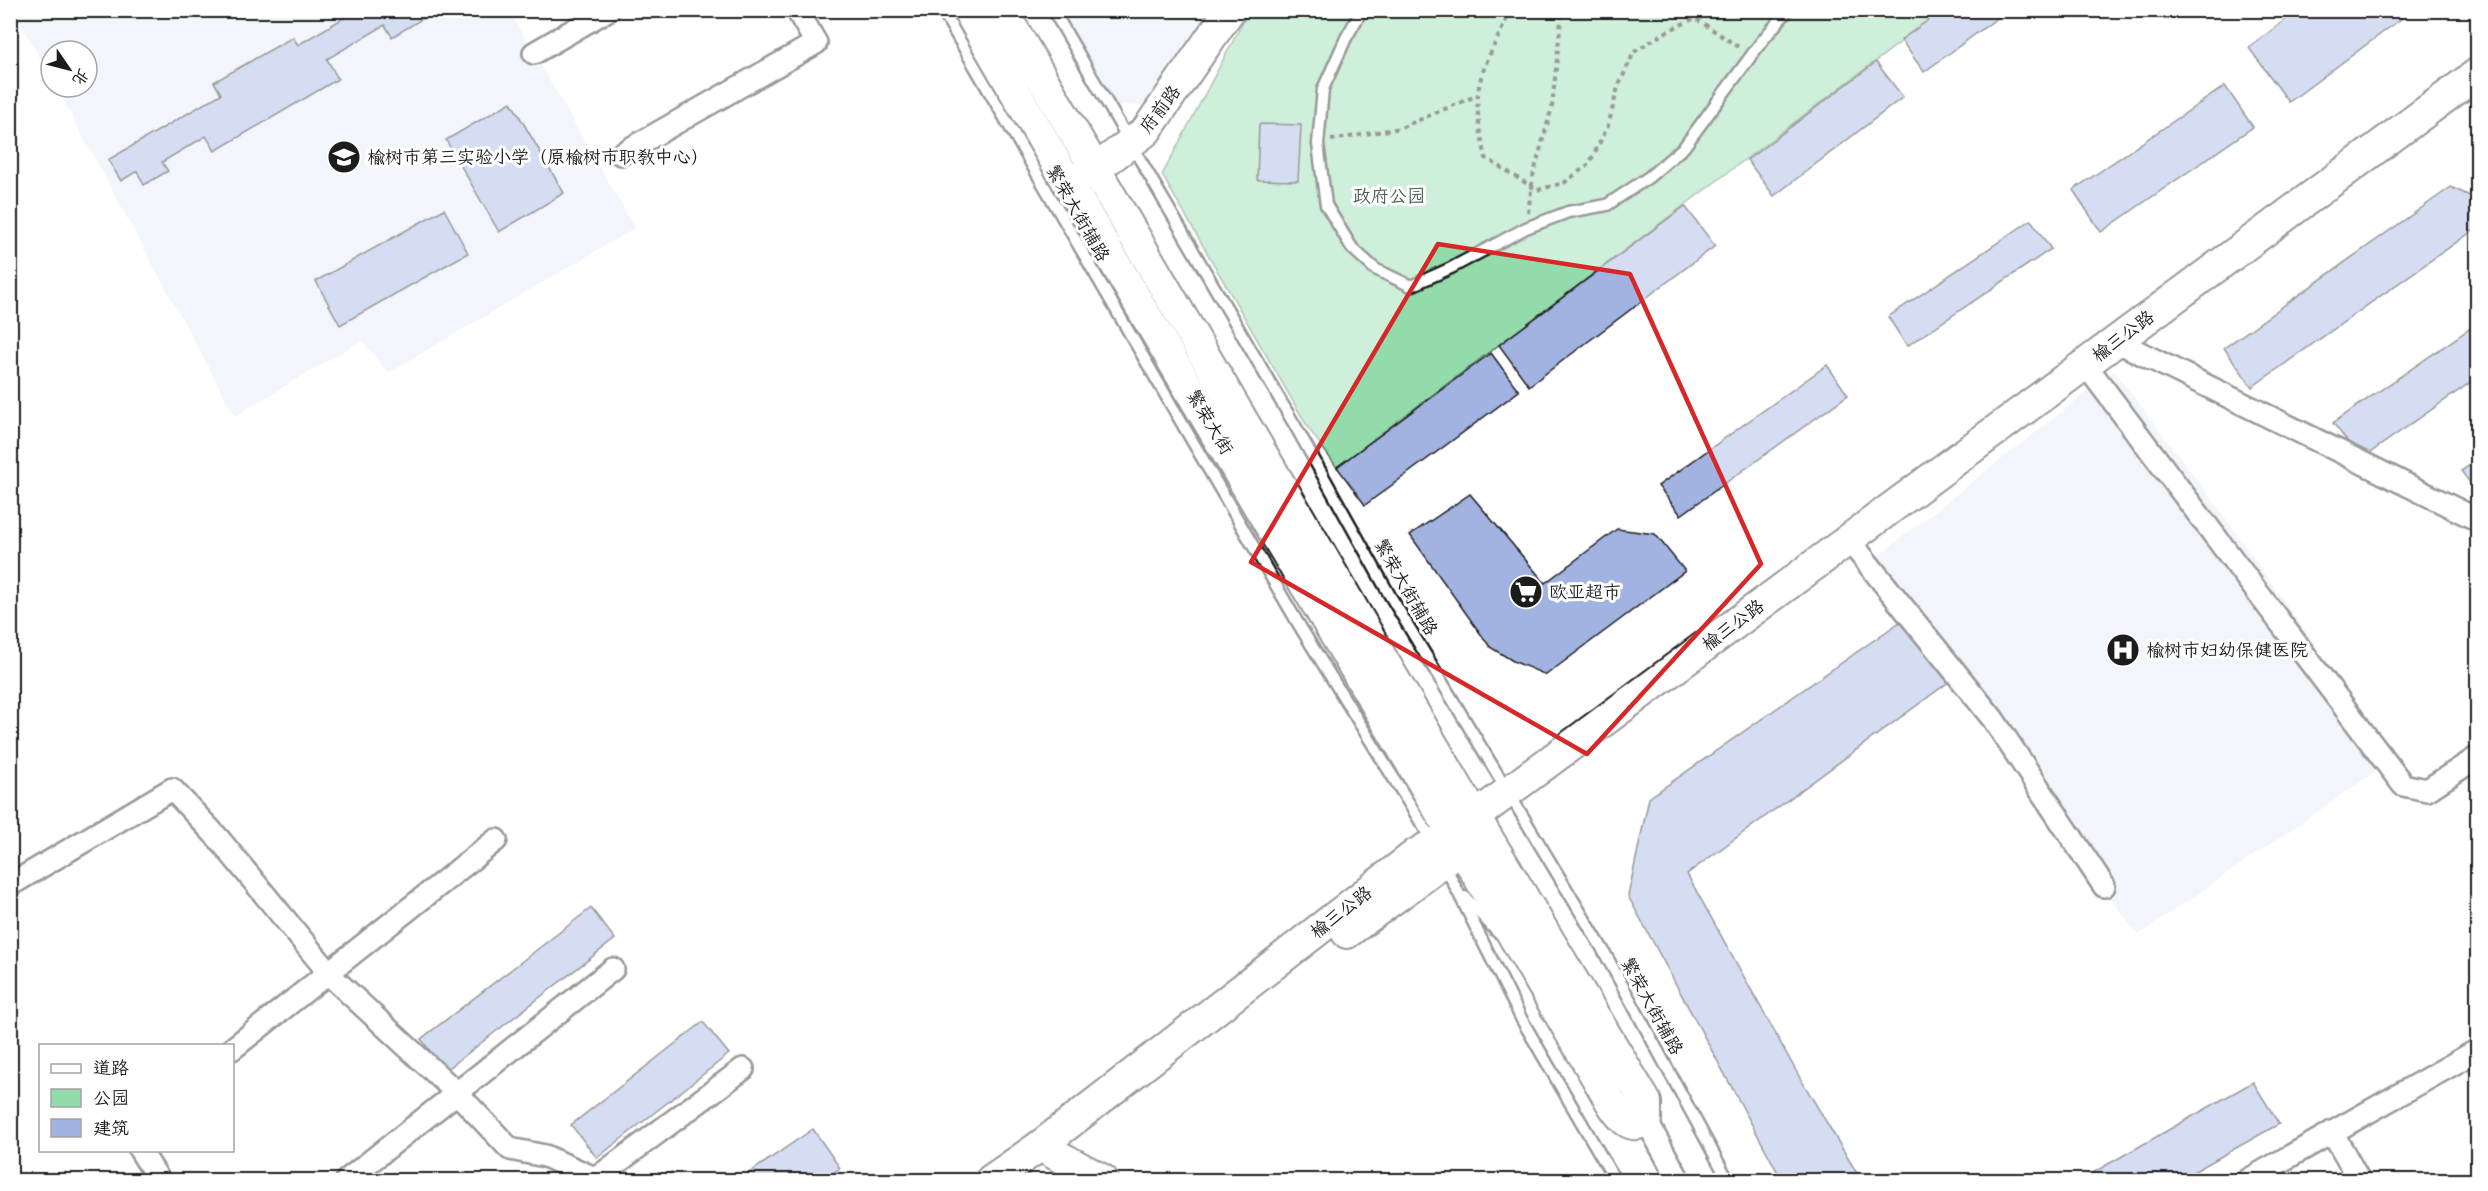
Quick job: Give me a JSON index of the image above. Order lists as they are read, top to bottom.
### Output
{
  "streets": {
    "main road": ["府前路", "榆三公路", "繁荣大街"],
    "lane": ["繁荣大街辅路"]
  },
  "crossings": [
    ["府前路", "繁荣大街辅路"],
    ["府前路", "繁荣大街"],
    ["繁荣大街辅路", "榆三公路"],
    ["繁荣大街辅路", "繁荣大街"],
    ["榆三公路", "繁荣大街"]
  ],
  "parks": ["政府公园"],
  "places": {
    "school or university": ["榆树市第三实验小学（原榆树市职教中心）"],
    "supermarket": ["欧亚超市"],
    "hospital": ["榆树市妇幼保健医院"]
  },
  "legend": ["道路", "公园", "建筑"],
  "north": "bottom right"
}
